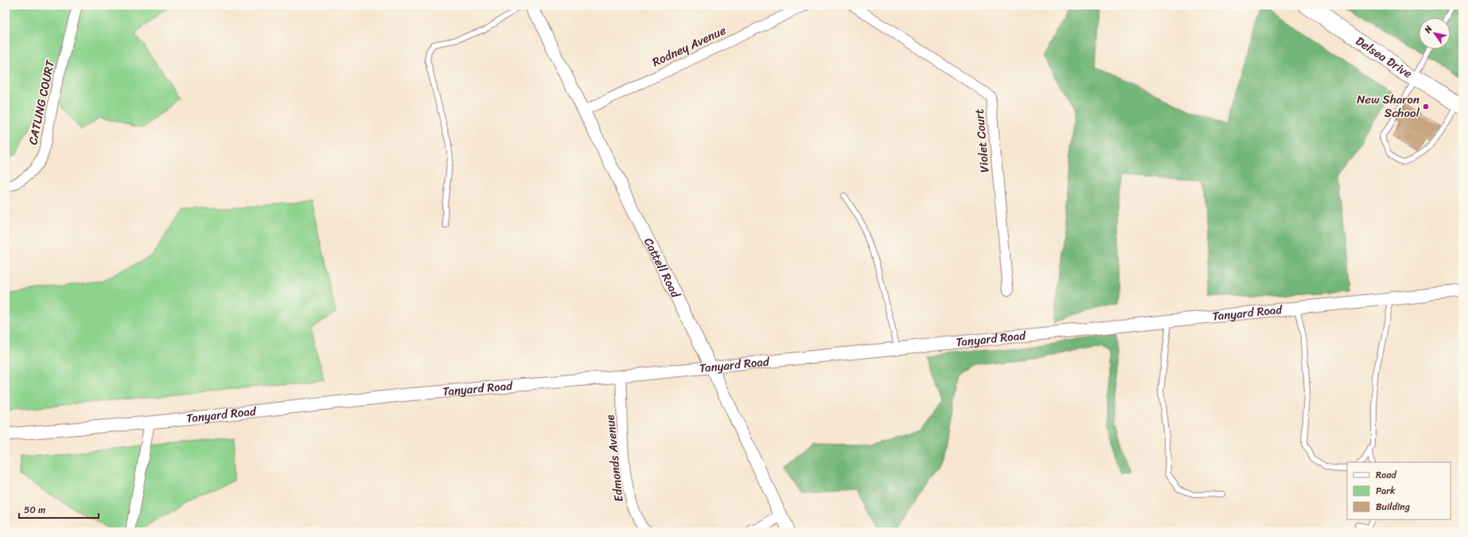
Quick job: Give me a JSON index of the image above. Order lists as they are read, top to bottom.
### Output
{
  "streets": {
    "main road": ["Delsea Drive"],
    "street": [
      "Rodney Avenue",
      "CATLING COURT",
      "Violet Court",
      "Cattell Road",
      "Tanyard Road",
      "Edmonds Avenue"
    ]
  },
  "crossings": [
    ["Rodney Avenue", "Cattell Road"],
    ["Cattell Road", "Tanyard Road"],
    ["Tanyard Road", "Edmonds Avenue"]
  ],
  "places": ["New Sharon School"],
  "legend": ["Road", "Park", "Building"],
  "scale_bar": "50 m",
  "north": "top left"
}
